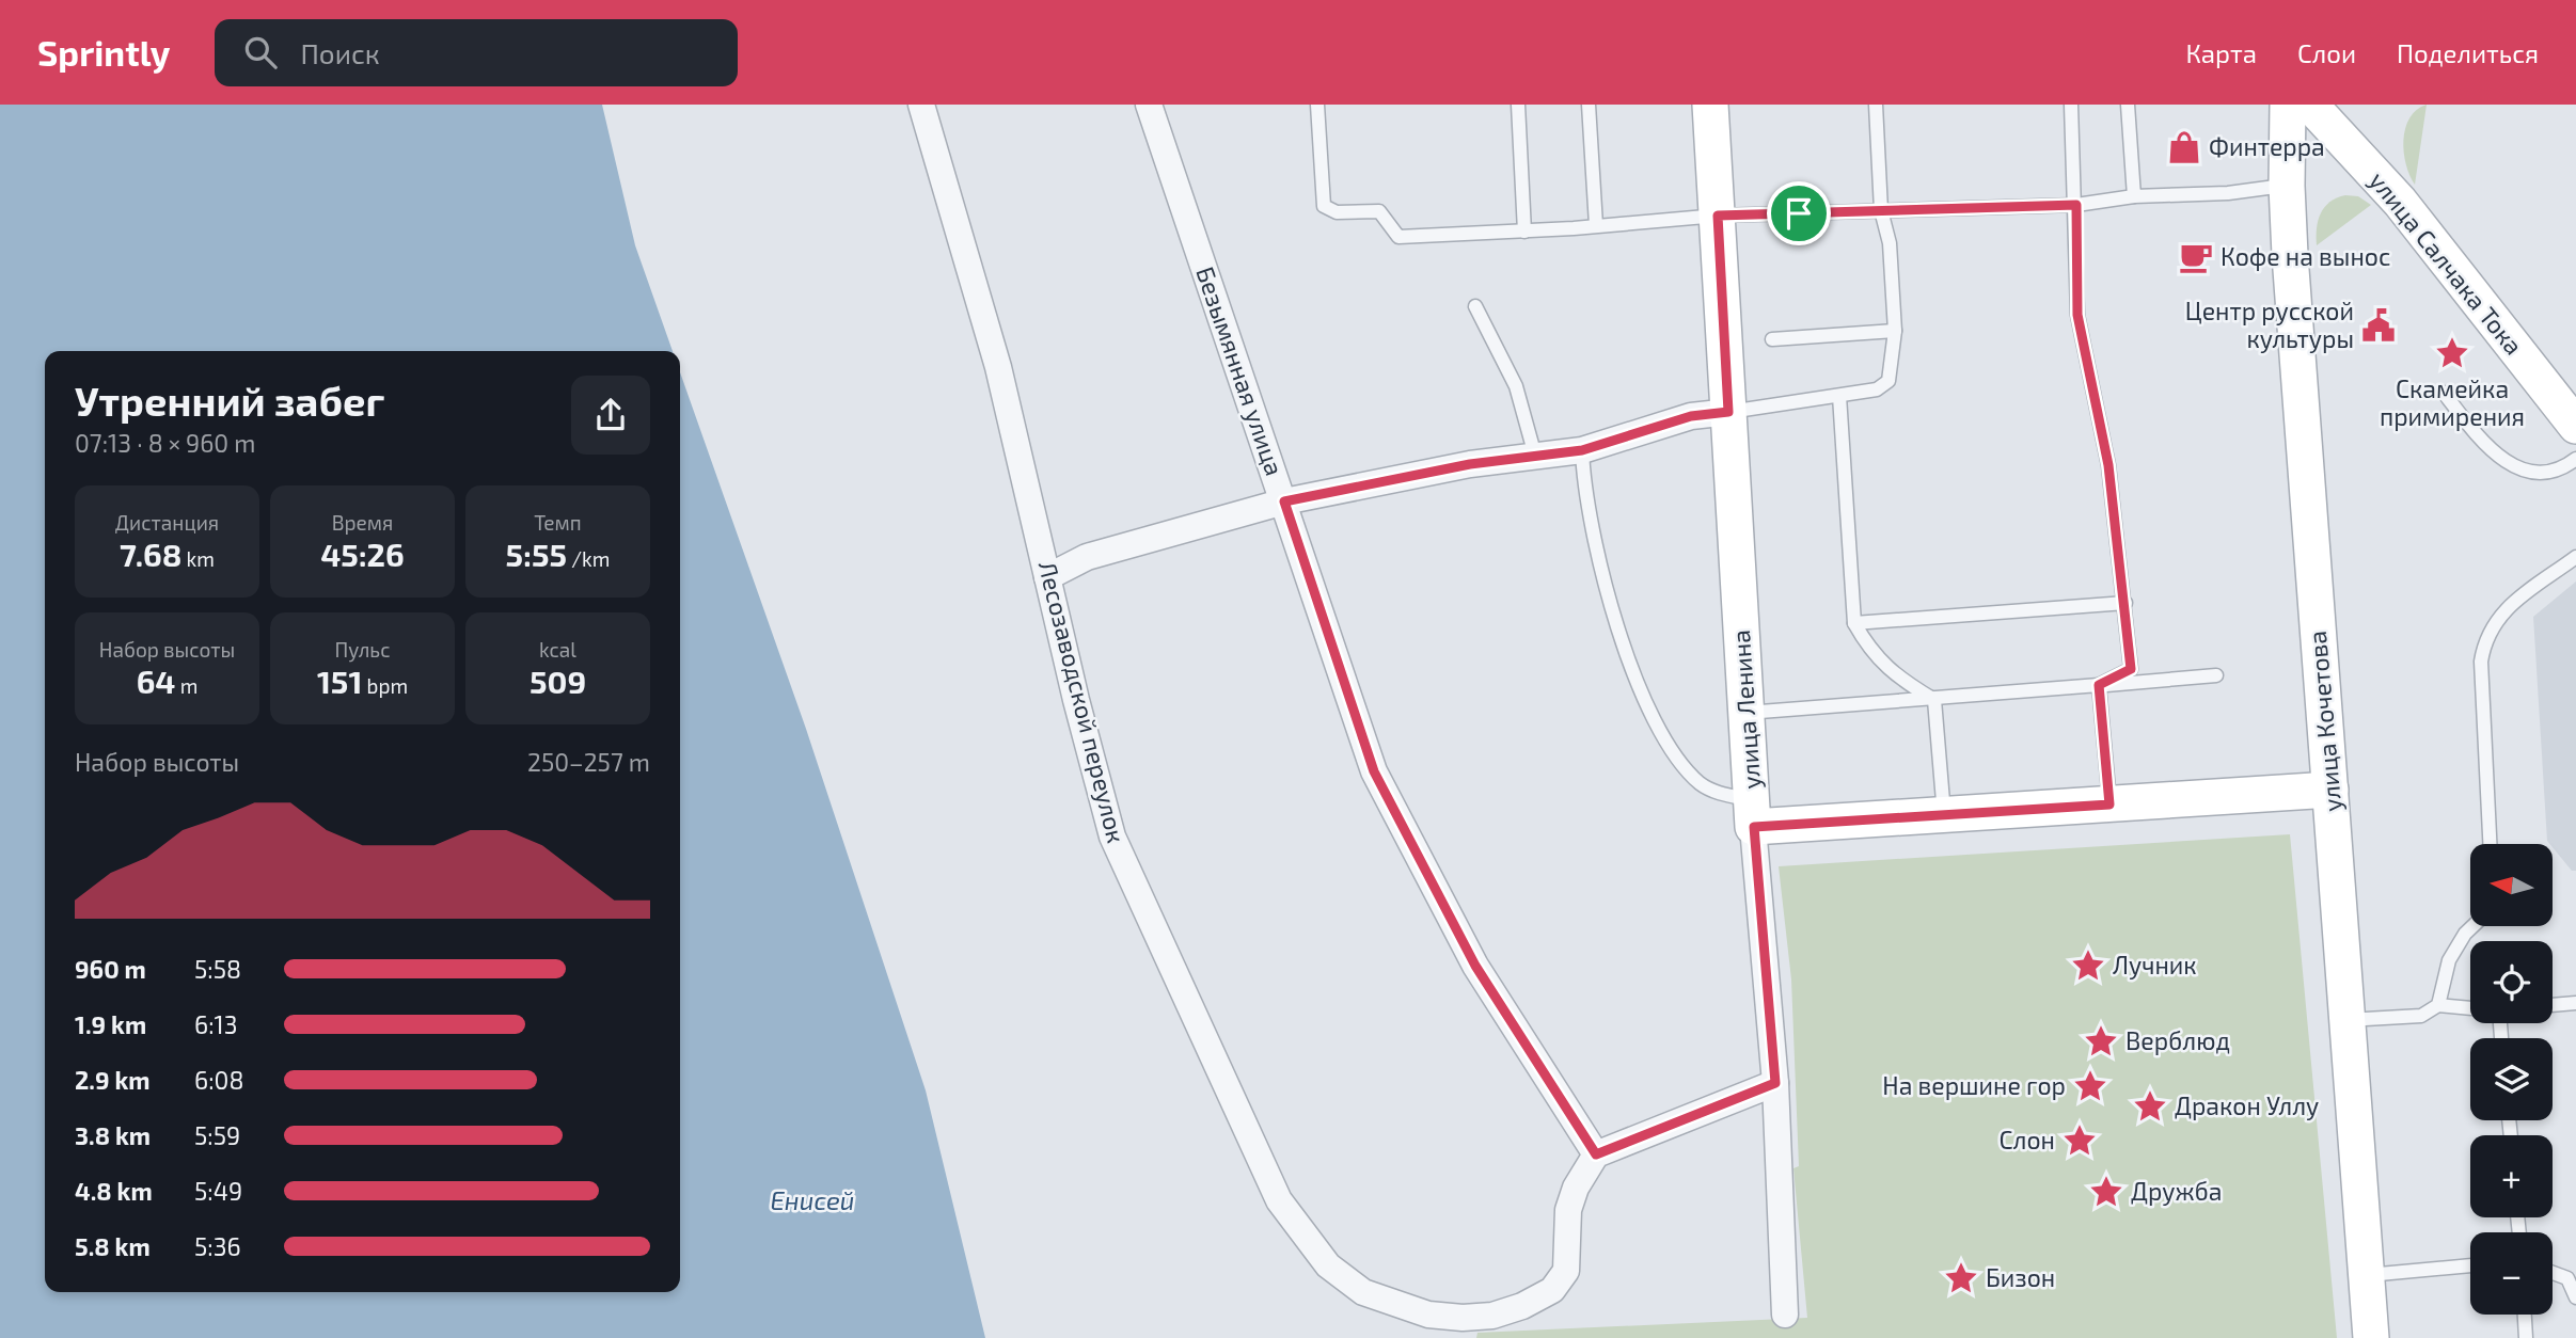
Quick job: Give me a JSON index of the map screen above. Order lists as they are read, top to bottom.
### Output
{
  "streets": {
    "street": [
      "улица Салчака Тока",
      "Безымянная улица",
      "Лесозаводской переулок",
      "улица Ленина",
      "улица Кочетова"
    ]
  },
  "crossings": [
    ["Безымянная улица", "Лесозаводской переулок"]
  ],
  "water": ["Енисей"],
  "places": {
    "shop": ["Финтерра"],
    "cafe": ["Кофе на вынос"],
    "public building": ["Центр русской культуры"],
    "place": [
      "Скамейка примирения",
      "Лучник",
      "Верблюд",
      "На вершине гор",
      "Дракон Уллу",
      "Слон",
      "Дружба",
      "Бизон"
    ]
  },
  "north": "left",
  "page": {
    "header": "Sprintly",
    "search": "Поиск",
    "nav": ["Карта", "Слои", "Поделиться"],
    "heading": ["Утренний забег", "07:13 · 8 × 960 m"],
    "stats": [
      ["Дистанция", "7.68 km"],
      ["Время", "45:26"],
      ["Темп", "5:55 /km"],
      ["Набор высоты", "64 m"],
      ["Пульс", "151 bpm"],
      ["kcal", "509"]
    ],
    "chart": ["Набор высоты", "250–257 m"],
    "map_buttons": ["+", "−"],
    "list": [
      {
        "name": "960 m",
        "note": "5:58"
      },
      {
        "name": "1.9 km",
        "note": "6:13"
      },
      {
        "name": "2.9 km",
        "note": "6:08"
      },
      {
        "name": "3.8 km",
        "note": "5:59"
      },
      {
        "name": "4.8 km",
        "note": "5:49"
      },
      {
        "name": "5.8 km",
        "note": "5:36"
      }
    ]
  }
}
